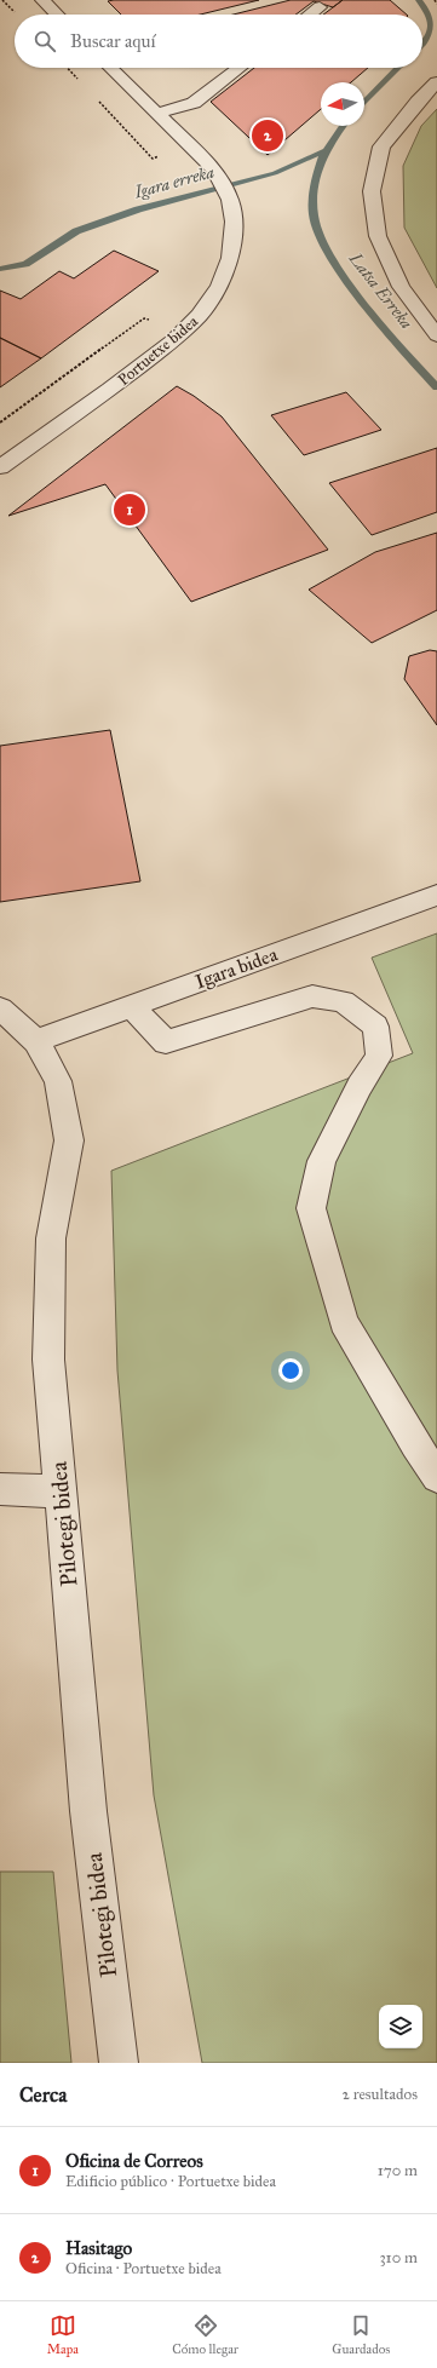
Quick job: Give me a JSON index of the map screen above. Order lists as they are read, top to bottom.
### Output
{
  "streets": {
    "street": ["Portuetxe bidea", "Igara bidea", "Pilotegi bidea"]
  },
  "crossings": [
    ["Igara bidea", "Pilotegi bidea"]
  ],
  "water": ["Igara erreka", "Latsa Erreka"],
  "north": "left",
  "page": {
    "search": "Buscar aquí",
    "pins": ["2", "1"],
    "heading": ["Cerca", "2 resultados"],
    "list": [
      {
        "mark": "1",
        "name": "Oficina de Correos",
        "note": "Edificio público · Portuetxe bidea",
        "value": "170 m"
      },
      {
        "mark": "2",
        "name": "Hasitago",
        "note": "Oficina · Portuetxe bidea",
        "value": "310 m"
      }
    ],
    "nav": ["Mapa", "Cómo llegar", "Guardados"]
  }
}
